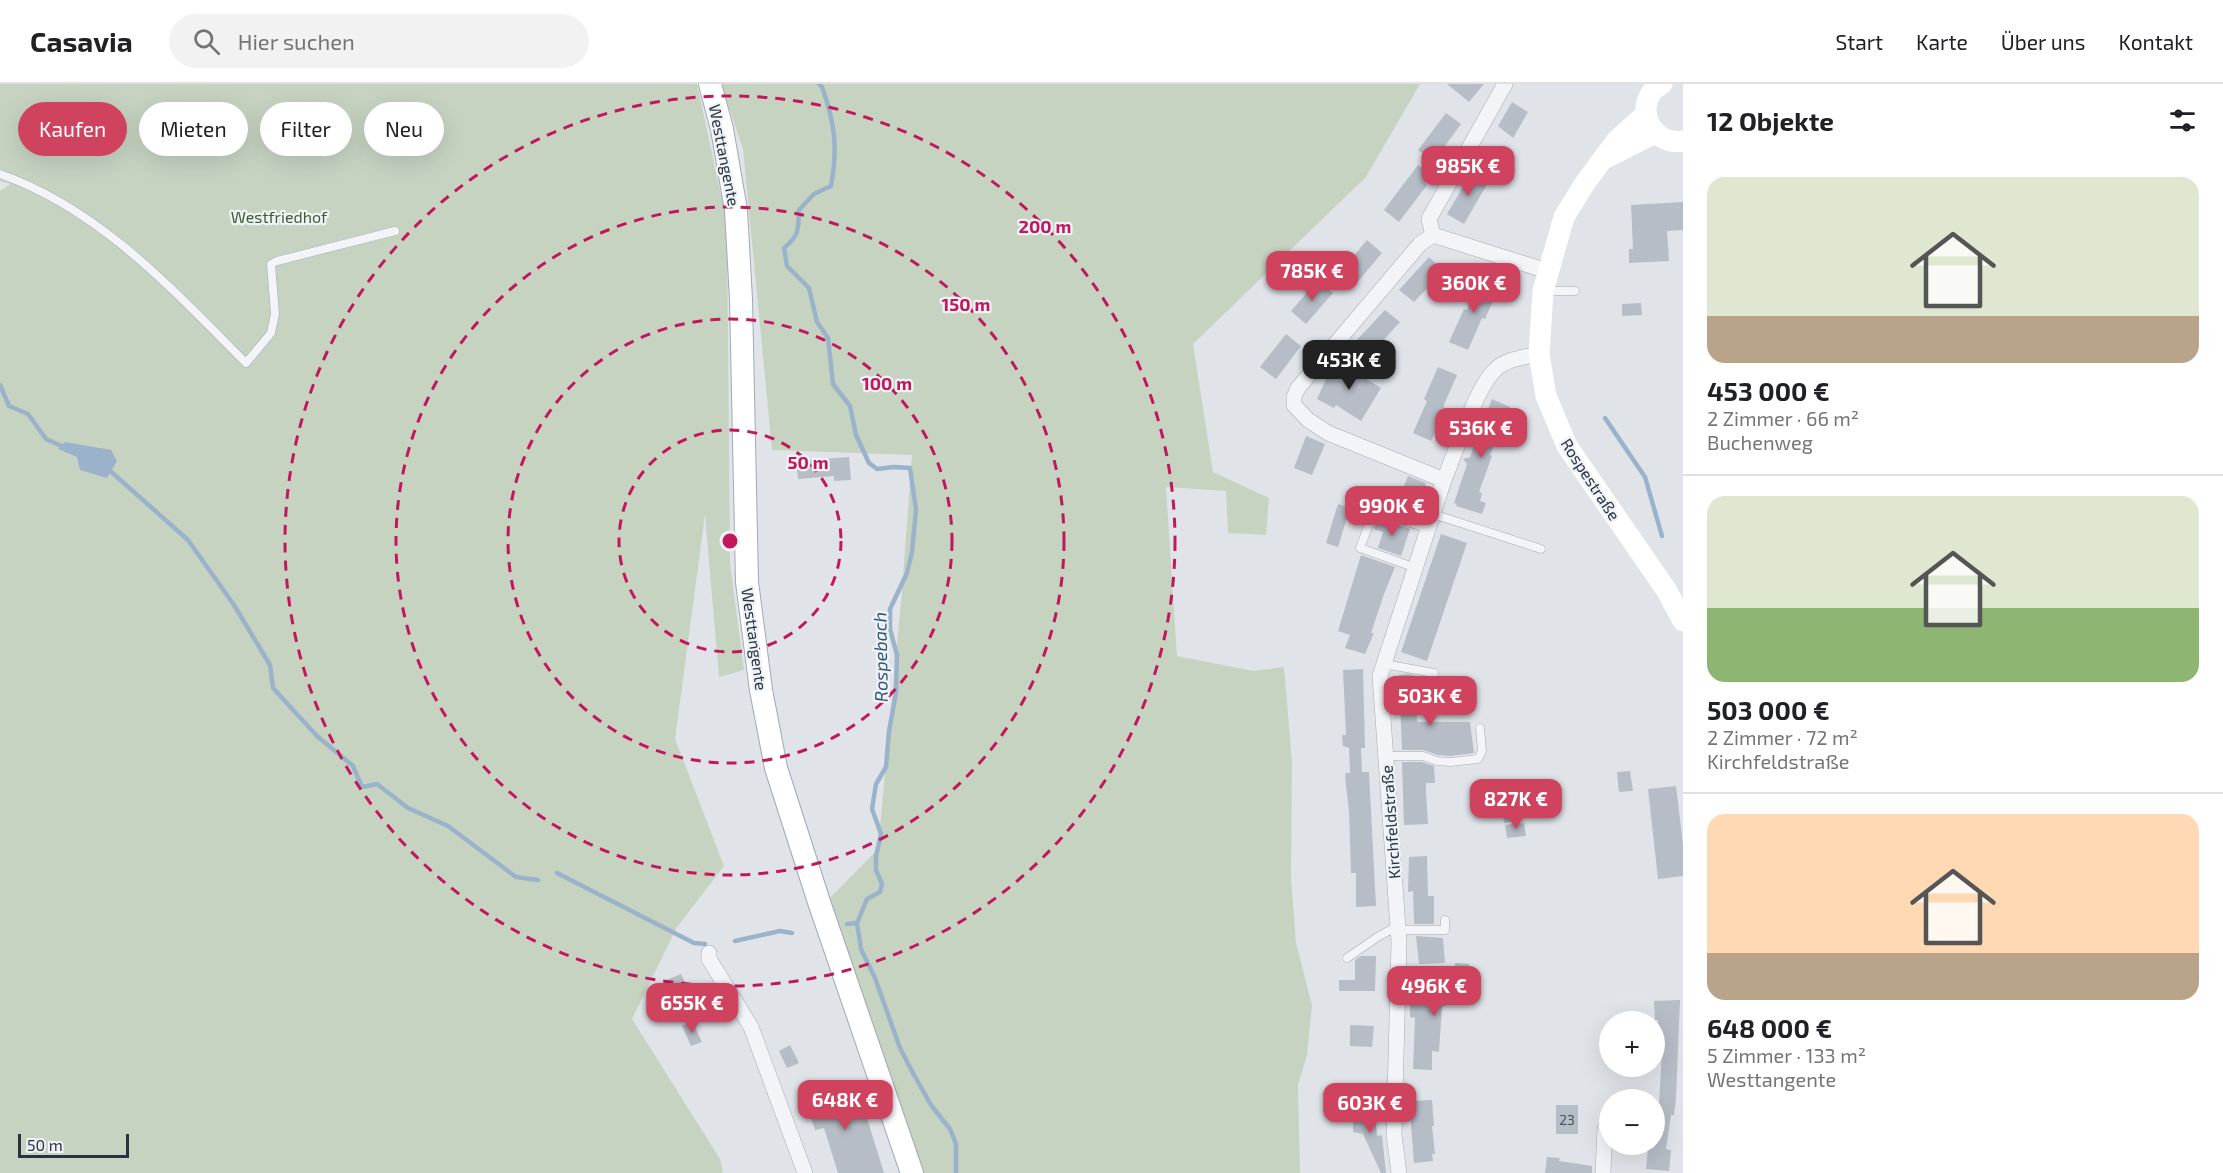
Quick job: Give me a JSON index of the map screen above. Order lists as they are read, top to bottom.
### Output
{
  "streets": {
    "main road": ["Westtangente"],
    "street": ["Rospestraße", "Kirchfeldstraße"]
  },
  "crossings": [
    ["Rospestraße", "Kirchfeldstraße"]
  ],
  "water": ["Rospebach"],
  "parks": ["Westfriedhof"],
  "house_numbers": ["23"],
  "scale_bar": "50 m",
  "page": {
    "header": "Casavia",
    "search": "Hier suchen",
    "nav": [
      "Start",
      "Karte",
      "Über uns",
      "Kontakt"
    ],
    "heading": "12 Objekte",
    "chip": [
      "Kaufen",
      "Mieten",
      "Filter",
      "Neu"
    ],
    "price": [
      "985K €",
      "785K €",
      "360K €",
      "453K €",
      "536K €",
      "990K €",
      "503K €",
      "827K €",
      "496K €",
      "655K €",
      "648K €",
      "603K €"
    ],
    "list": [
      {
        "name": "453 000 €",
        "note": "2 Zimmer · 66 m² · Buchenweg"
      },
      {
        "name": "503 000 €",
        "note": "2 Zimmer · 72 m² · Kirchfeldstraße"
      },
      {
        "name": "648 000 €",
        "note": "5 Zimmer · 133 m² · Westtangente"
      }
    ],
    "map_buttons": ["+", "−"],
    "scale": "50 m"
  },
  "rings": [
    "200 m",
    "150 m",
    "100 m",
    "50 m"
  ]
}
